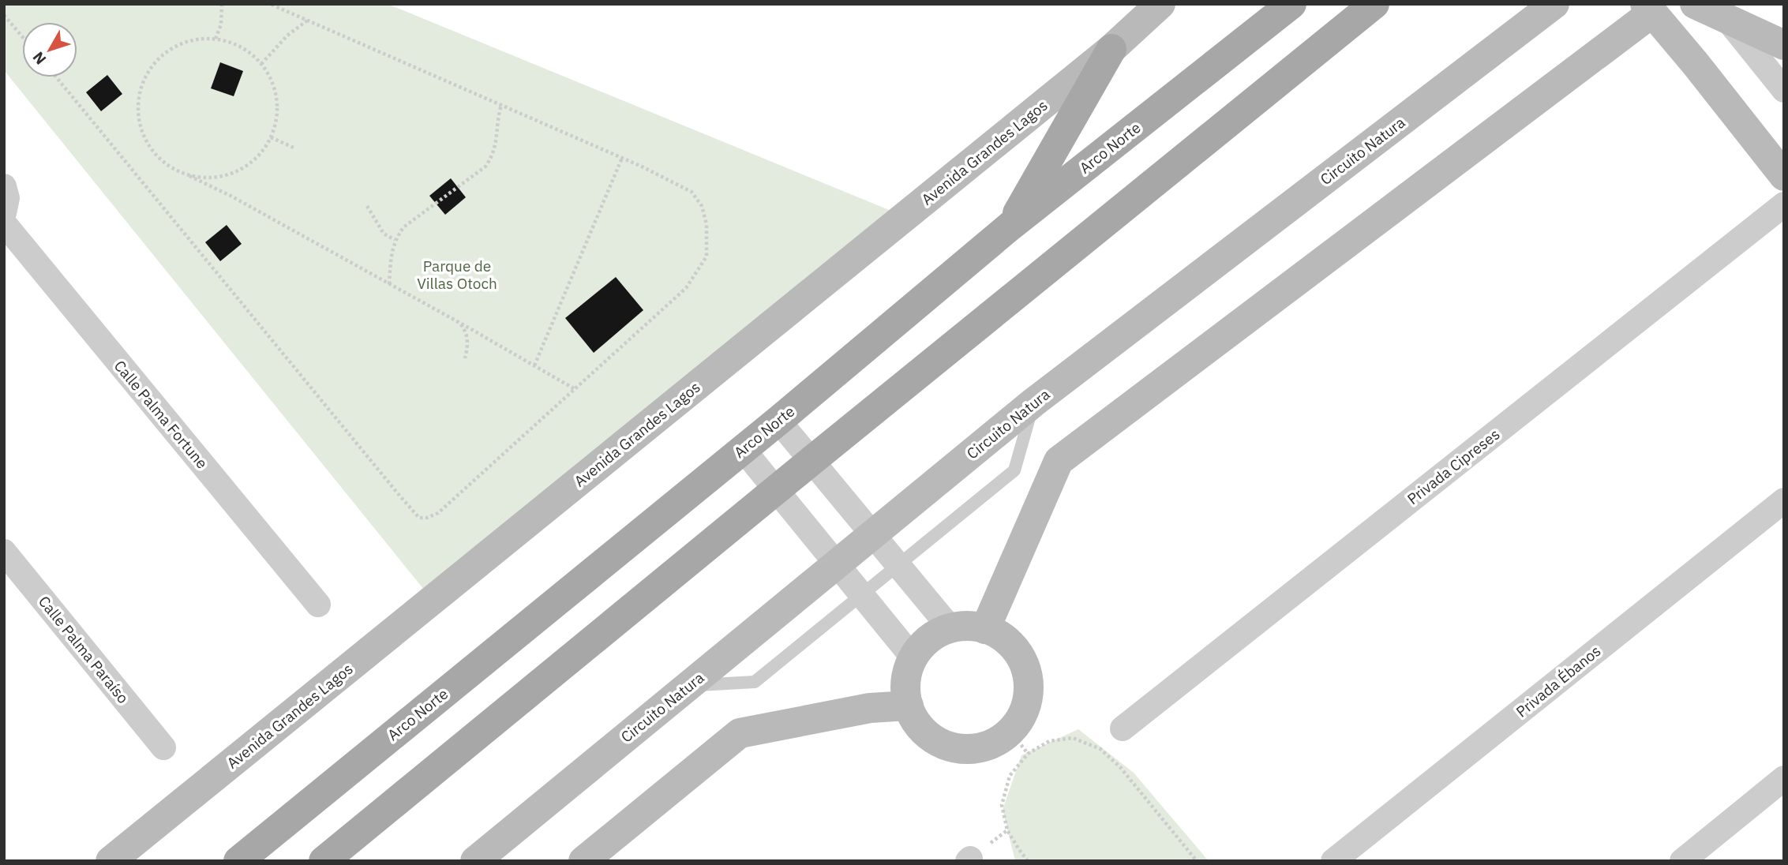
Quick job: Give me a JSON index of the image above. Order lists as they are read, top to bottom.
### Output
{
  "streets": {
    "main road": ["Arco Norte"],
    "street": [
      "Circuito Natura",
      "Avenida Grandes Lagos",
      "Calle Palma Fortune",
      "Privada Cipreses",
      "Calle Palma Paraíso",
      "Privada Ébanos"
    ]
  },
  "parks": ["Parque de Villas Otoch"],
  "north": "bottom left"
}
